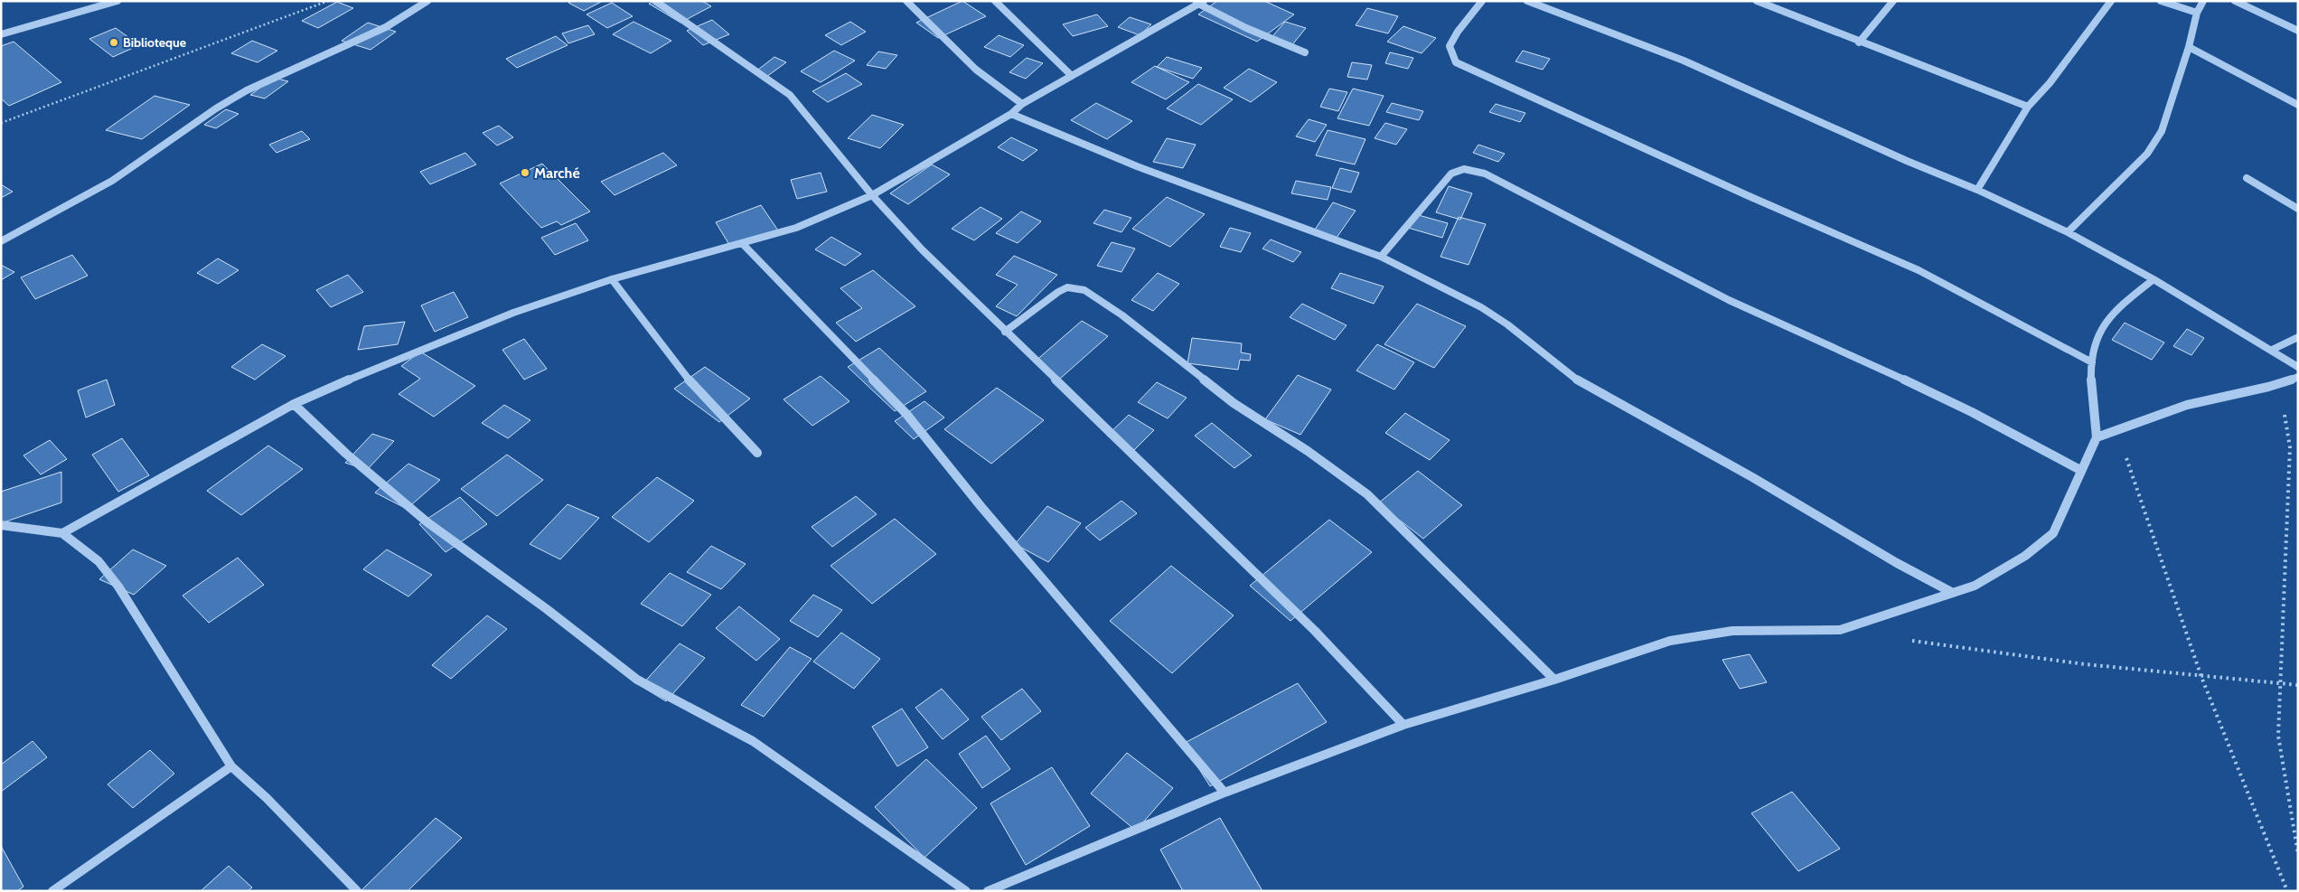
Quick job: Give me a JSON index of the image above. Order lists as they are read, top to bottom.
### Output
{
  "places": ["Biblioteque", "Marché"]
}
